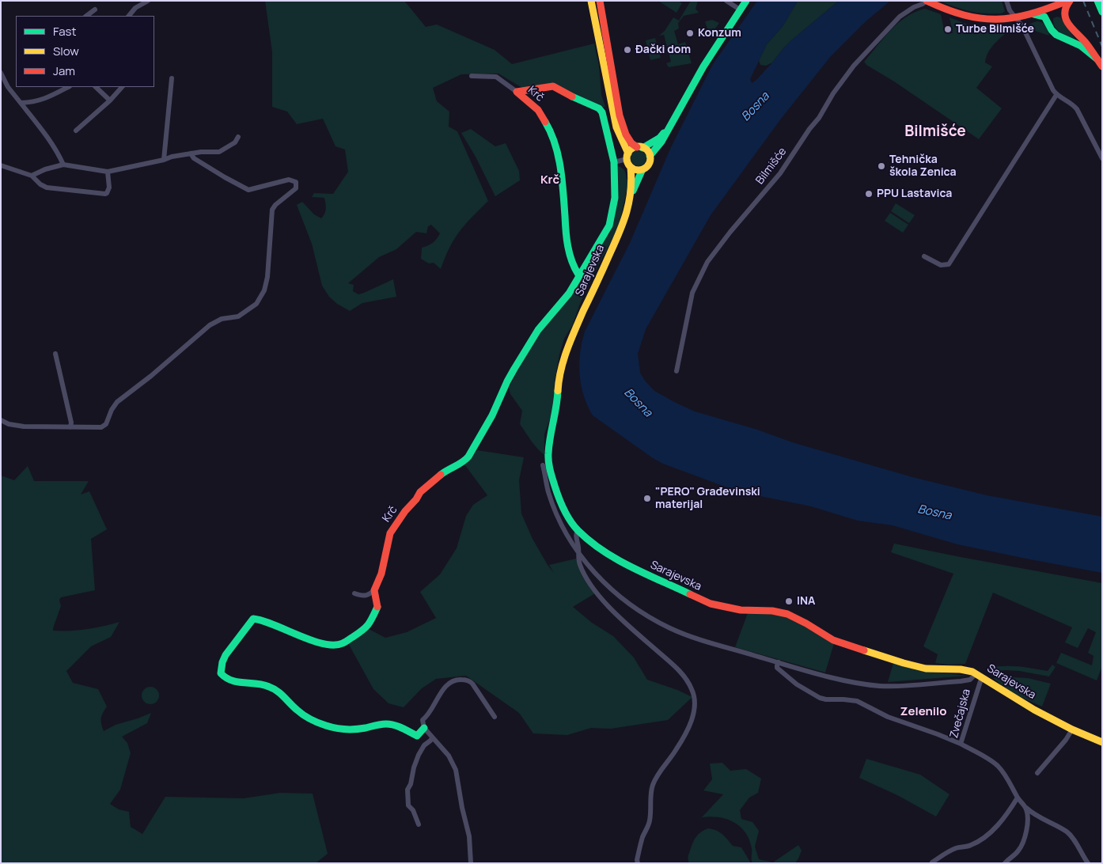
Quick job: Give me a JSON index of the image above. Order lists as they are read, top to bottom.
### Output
{
  "streets": {
    "main road": ["Krč", "Sarajevska"],
    "street": ["Bilmišće", "Zvečajska"]
  },
  "crossings": [
    ["Sarajevska", "Zvečajska"]
  ],
  "districts": ["Bilmišće", "Krč", "Zelenilo"],
  "water": ["Bosna"],
  "places": [
    "Turbe Bilmišće",
    "Konzum",
    "Đački dom",
    "Tehnička škola Zenica",
    "PPU Lastavica",
    "\"PERO\" Građevinski materijal",
    "INA"
  ],
  "legend": ["Fast", "Slow", "Jam"]
}
